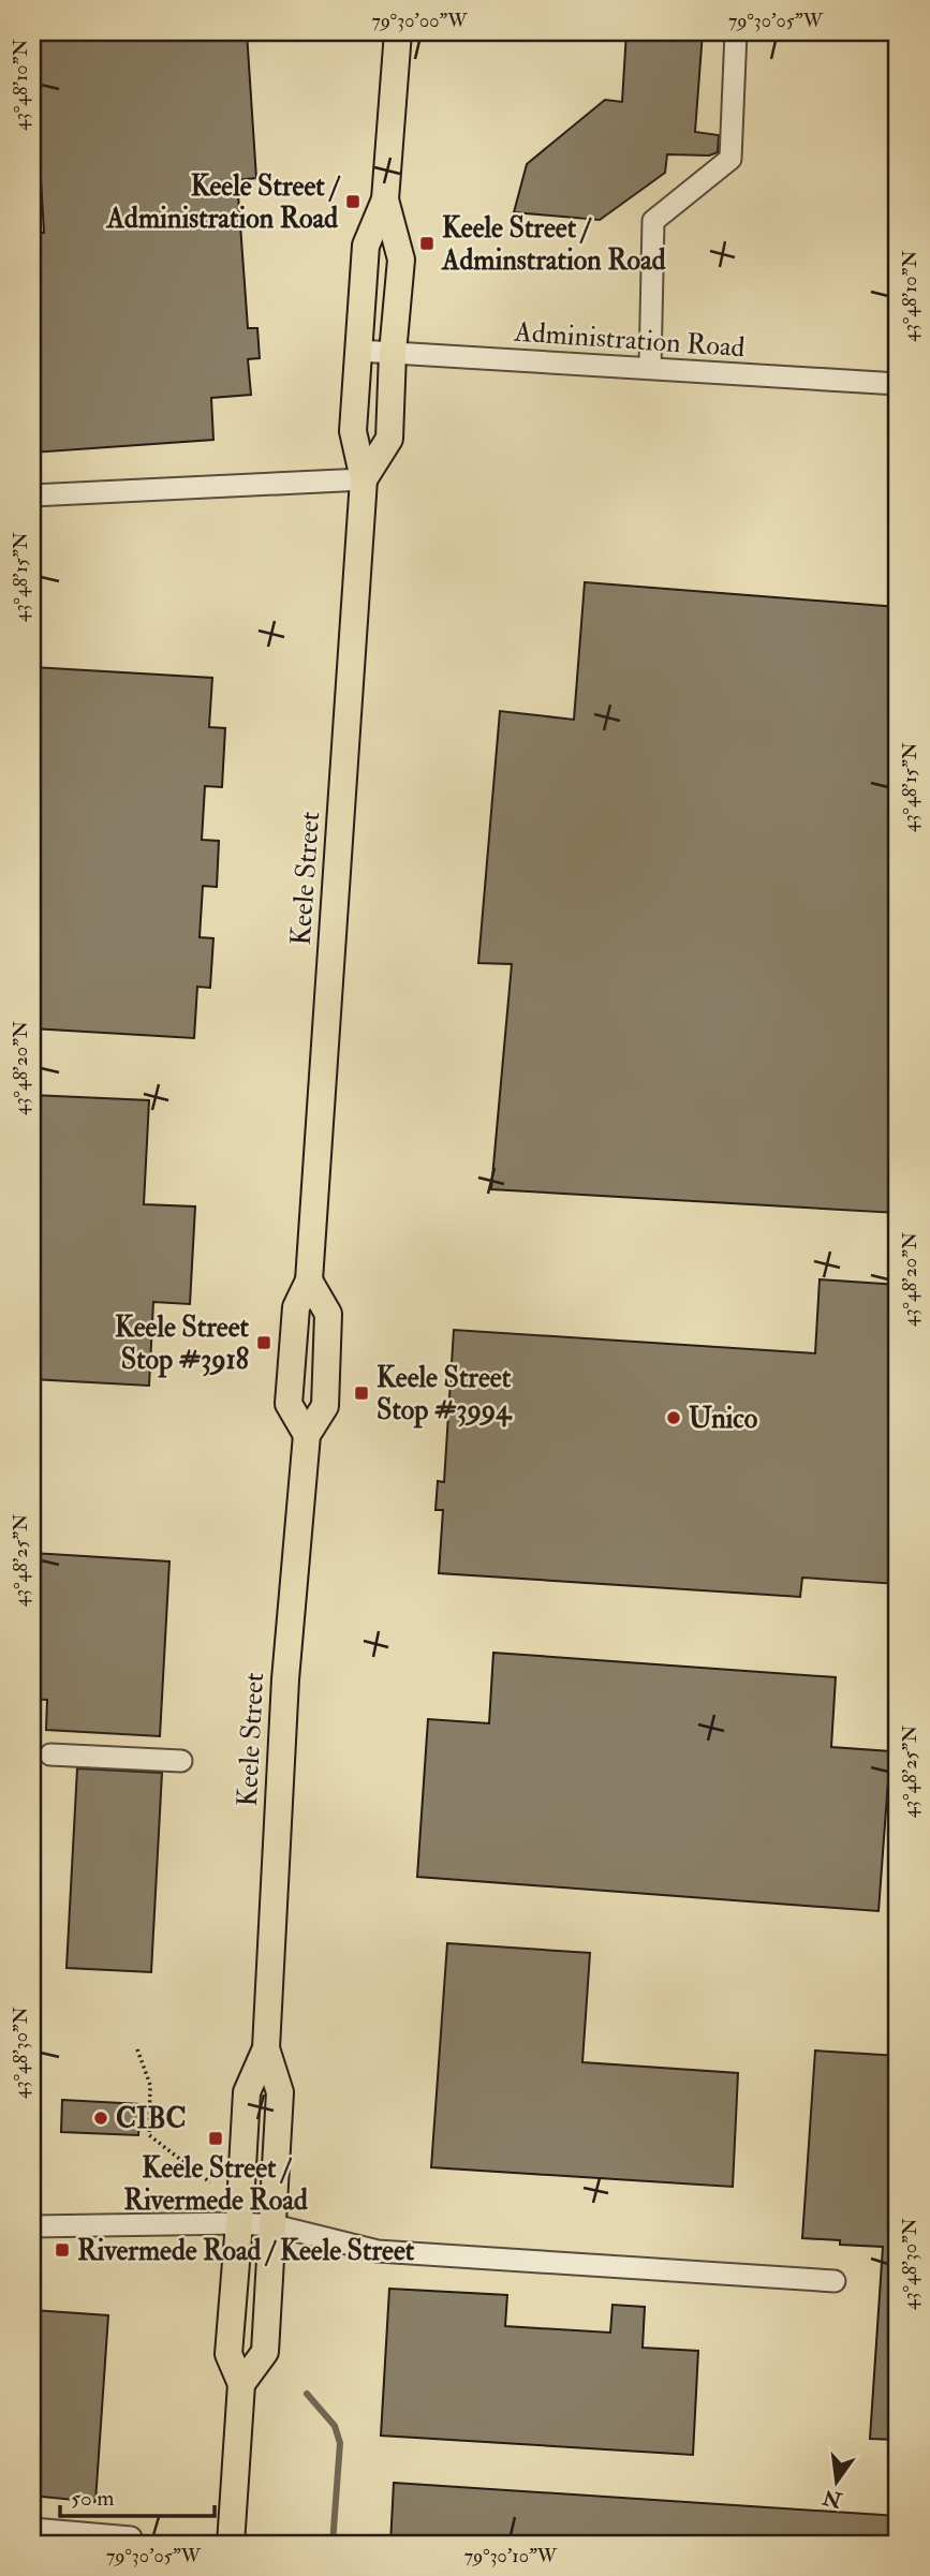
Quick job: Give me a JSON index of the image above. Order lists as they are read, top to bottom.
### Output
{
  "streets": {
    "main road": ["Keele Street"],
    "street": ["Administration Road"]
  },
  "crossings": [
    ["Administration Road", "Keele Street"]
  ],
  "places": {
    "transit": [
      "Keele Street / Administration Road",
      "Keele Street / Adminstration Road",
      "Keele Street Stop #3918",
      "Keele Street Stop #3994",
      "Keele Street / Rivermede Road",
      "Rivermede Road / Keele Street"
    ],
    "other": ["Unico", "CIBC"]
  },
  "scale_bar": "50 m",
  "north": "bottom",
  "coordinates": [
    "79°30'00\"W",
    "79°30'05\"W",
    "43°48'10\"N",
    "43°48'15\"N",
    "43°48'20\"N",
    "43°48'25\"N",
    "43°48'30\"N",
    "79°30'10\"W"
  ]
}
